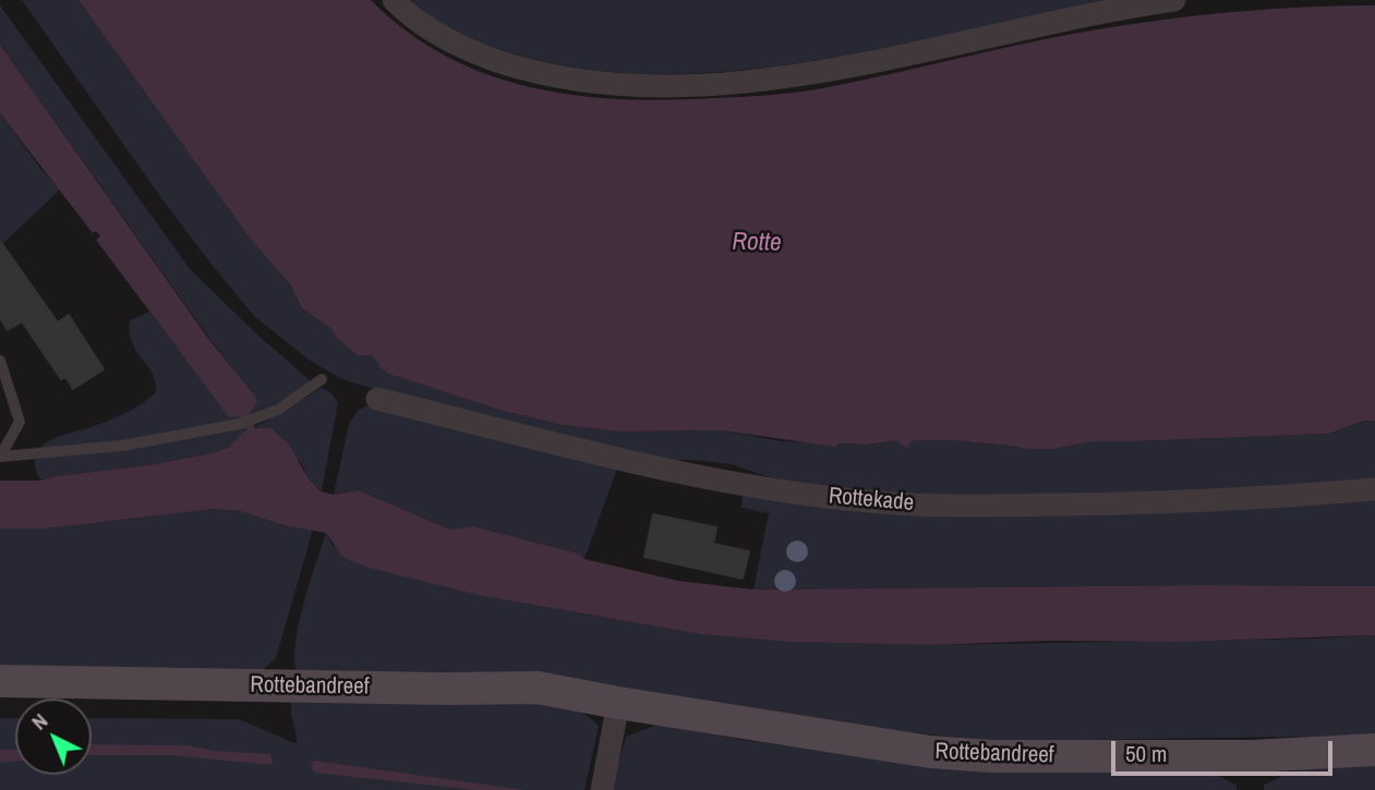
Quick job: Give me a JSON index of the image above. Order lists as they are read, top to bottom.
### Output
{
  "streets": {
    "street": ["Rottekade", "Rottebandreef"]
  },
  "water": ["Rotte"],
  "scale_bar": "50 m",
  "north": "top left"
}
